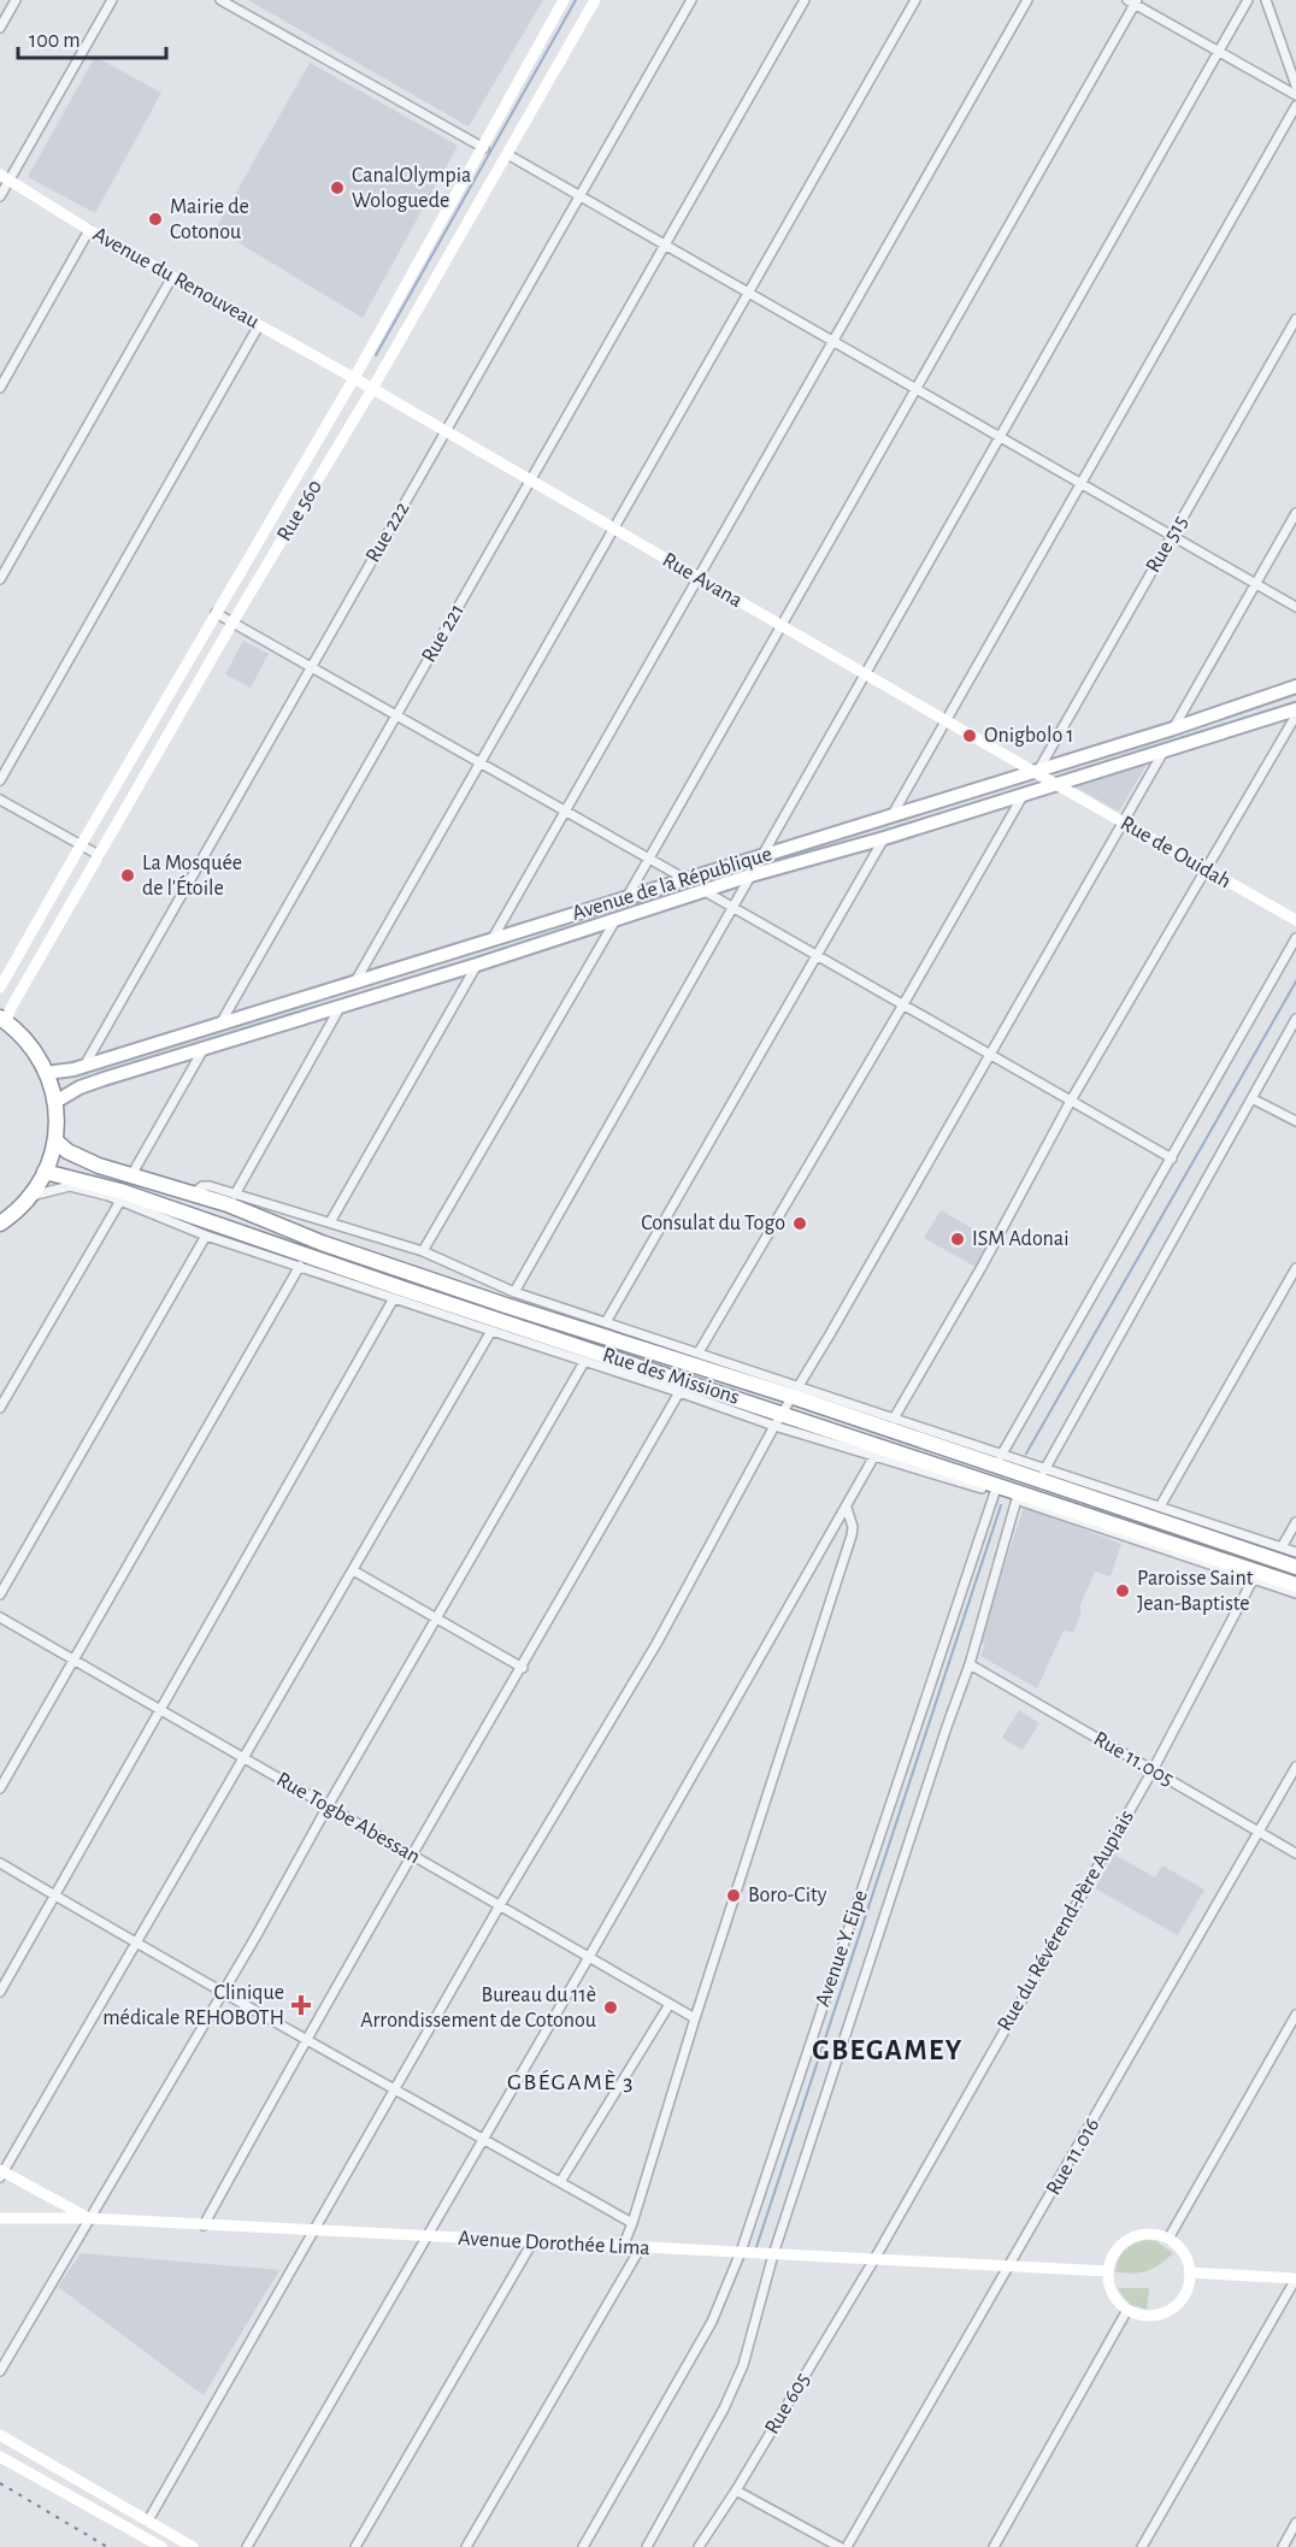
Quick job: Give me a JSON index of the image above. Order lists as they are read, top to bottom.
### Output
{
  "streets": {
    "highway": ["Rue des Missions"],
    "main road": [
      "Avenue du Renouveau",
      "Rue 560",
      "Rue Avana",
      "Rue de Ouidah",
      "Avenue de la République",
      "Avenue Dorothée Lima"
    ],
    "street": [
      "Rue 222",
      "Rue 515",
      "Rue 221",
      "Rue 11.005",
      "Rue Togbe Abessan",
      "Rue du Révérend-Père Aupiais",
      "Avenue Y. Eipe",
      "Rue 11.016",
      "Rue 605"
    ]
  },
  "crossings": [
    ["Avenue du Renouveau", "Rue 560"],
    ["Avenue du Renouveau", "Rue Avana"],
    ["Rue 560", "Rue Avana"],
    ["Rue 222", "Rue Avana"],
    ["Rue 222", "Avenue de la République"],
    ["Rue 515", "Rue Avana"],
    ["Rue 515", "Rue de Ouidah"],
    ["Rue 515", "Avenue de la République"],
    ["Rue Avana", "Rue 221"],
    ["Rue Avana", "Rue de Ouidah"],
    ["Rue Avana", "Avenue de la République"],
    ["Rue 221", "Avenue de la République"],
    ["Rue de Ouidah", "Avenue de la République"],
    ["Rue 11.005", "Rue du Révérend-Père Aupiais"],
    ["Rue 11.005", "Avenue Y. Eipe"],
    ["Rue 11.005", "Rue 11.016"],
    ["Rue du Révérend-Père Aupiais", "Avenue Dorothée Lima"],
    ["Rue du Révérend-Père Aupiais", "Rue 605"],
    ["Avenue Y. Eipe", "Avenue Dorothée Lima"],
    ["Rue 11.016", "Avenue Dorothée Lima"],
    ["Avenue Dorothée Lima", "Rue 605"]
  ],
  "districts": ["GBEGAMEY", "GBÉGAMÈ 3"],
  "places": {
    "other": [
      "CanalOlympia Wologuede",
      "Mairie de Cotonou",
      "Onigbolo 1",
      "La Mosquée de l'Étoile",
      "Consulat du Togo",
      "ISM Adonai",
      "Paroisse Saint Jean-Baptiste",
      "Boro-City",
      "Bureau du 11è Arrondissement de Cotonou"
    ],
    "health": ["Clinique médicale REHOBOTH"]
  },
  "scale_bar": "100 m"
}
